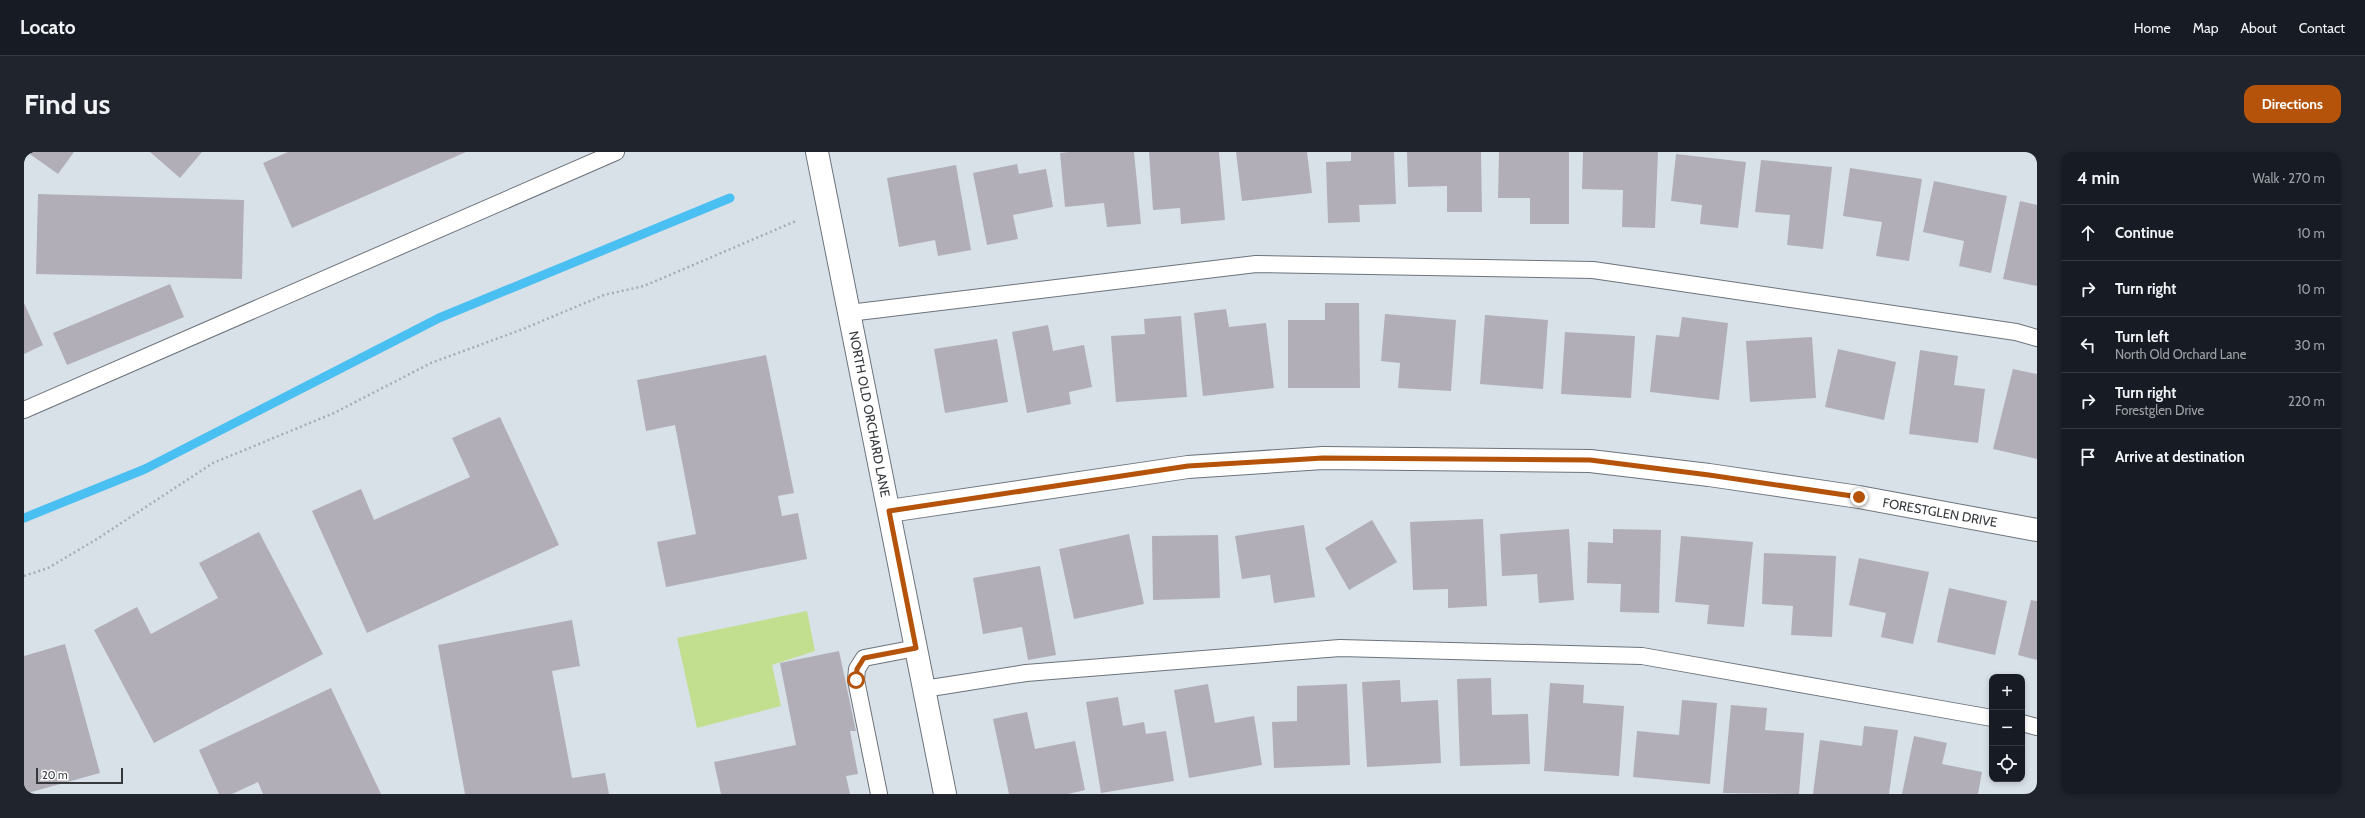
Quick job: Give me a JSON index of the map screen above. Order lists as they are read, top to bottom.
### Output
{
  "streets": {
    "street": ["NORTH OLD ORCHARD LANE", "FORESTGLEN DRIVE"]
  },
  "crossings": [
    ["NORTH OLD ORCHARD LANE", "FORESTGLEN DRIVE"]
  ],
  "scale_bar": "20 m",
  "page": {
    "header": "Locato",
    "nav": [
      "Home",
      "Map",
      "About",
      "Contact"
    ],
    "buttons": "Directions",
    "title": "Find us",
    "heading": ["4 min", "Walk · 270 m"],
    "list": [
      ["Continue", "10 m"],
      ["Turn right", "10 m"],
      ["Turn left", "North Old Orchard Lane", "30 m"],
      ["Turn right", "Forestglen Drive", "220 m"],
      "Arrive at destination"
    ],
    "map_buttons": ["+", "−"],
    "scale": "20 m"
  }
}
